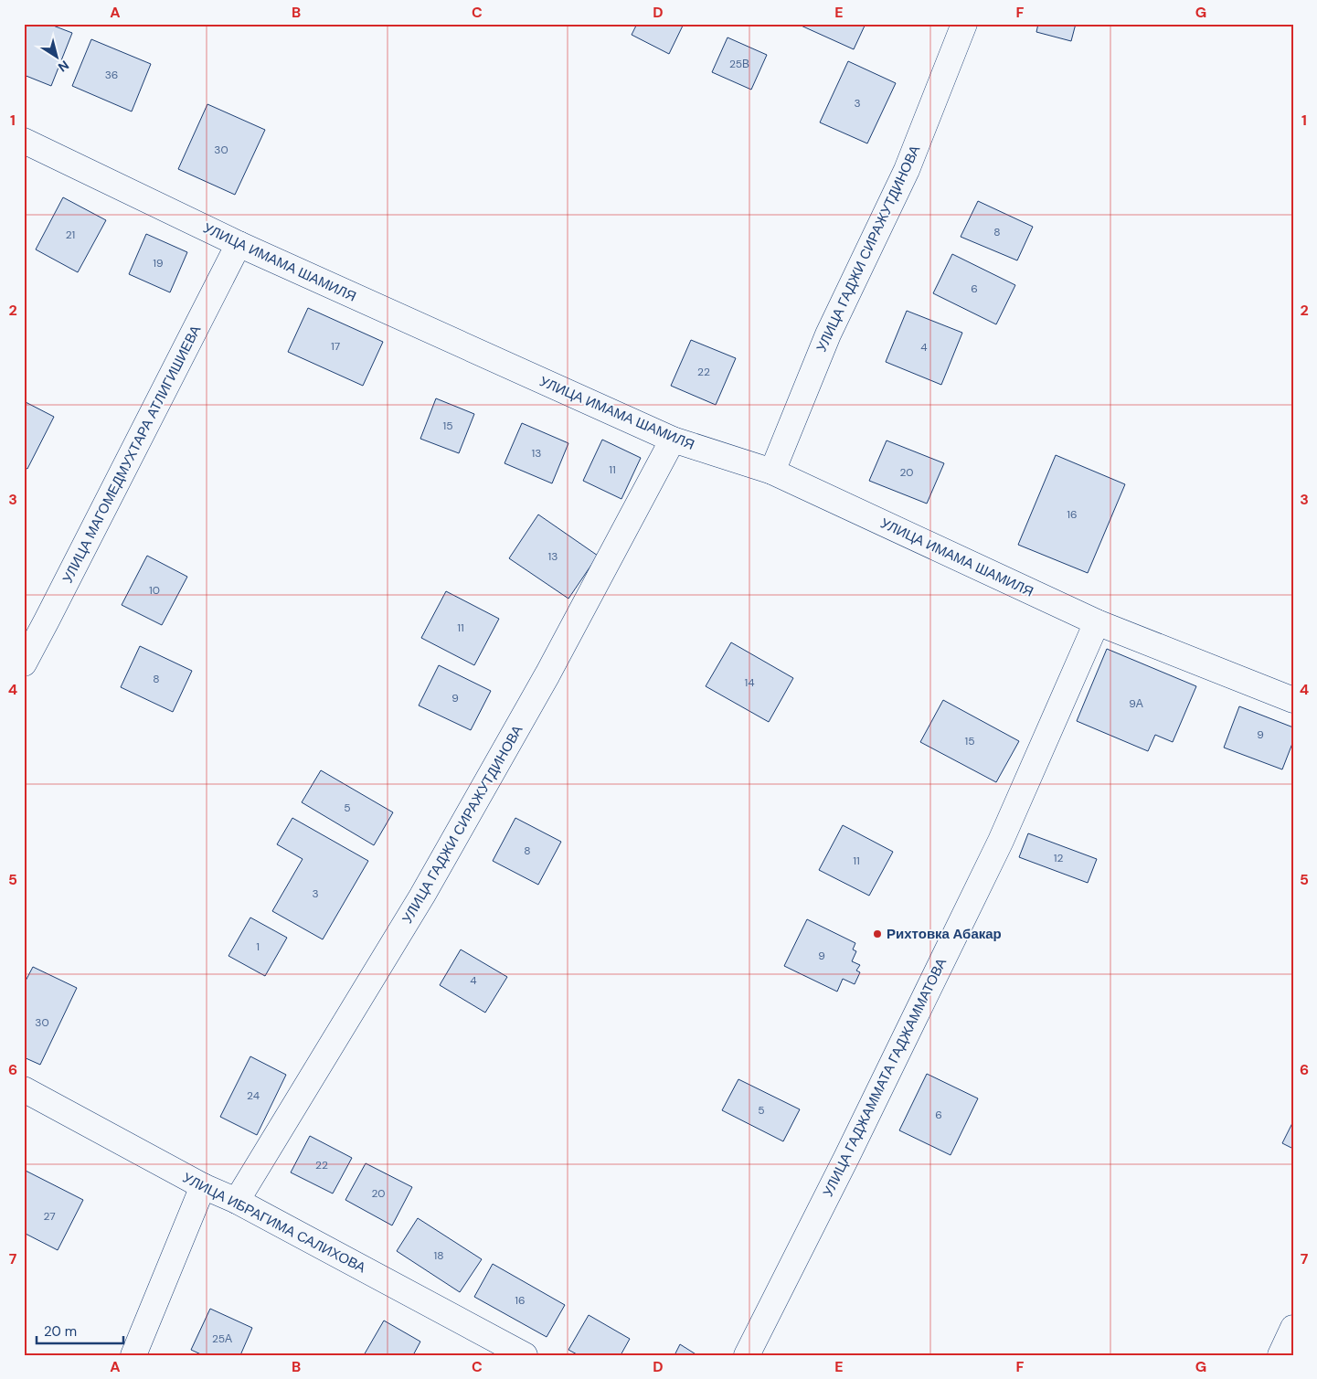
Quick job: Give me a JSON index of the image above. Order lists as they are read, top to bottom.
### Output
{
  "streets": {
    "street": [
      "УЛИЦА ГАДЖИ СИРАЖУТДИНОВА",
      "УЛИЦА ИМАМА ШАМИЛЯ",
      "УЛИЦА МАГОМЕДМУХТАРА АТЛИГИШИЕВА",
      "УЛИЦА ГАДЖАММАТА ГАДЖАММАТОВА",
      "УЛИЦА ИБРАГИМА САЛИХОВА"
    ]
  },
  "crossings": [
    ["УЛИЦА ГАДЖИ СИРАЖУТДИНОВА", "УЛИЦА ИМАМА ШАМИЛЯ"],
    ["УЛИЦА ГАДЖИ СИРАЖУТДИНОВА", "УЛИЦА ИБРАГИМА САЛИХОВА"],
    ["УЛИЦА ИМАМА ШАМИЛЯ", "УЛИЦА МАГОМЕДМУХТАРА АТЛИГИШИЕВА"],
    ["УЛИЦА ИМАМА ШАМИЛЯ", "УЛИЦА ГАДЖАММАТА ГАДЖАММАТОВА"]
  ],
  "places": ["Рихтовка Абакар"],
  "house_numbers": [
    "25В",
    "36",
    "3",
    "30",
    "8",
    "21",
    "19",
    "6",
    "17",
    "4",
    "22",
    "15",
    "13",
    "11",
    "20",
    "16",
    "13",
    "10",
    "11",
    "8",
    "14",
    "9",
    "9А",
    "9",
    "15",
    "5",
    "8",
    "12",
    "11",
    "3",
    "1",
    "9",
    "4",
    "30",
    "24",
    "5",
    "6",
    "22",
    "20",
    "27",
    "18",
    "16",
    "25А"
  ],
  "scale_bar": "20 m",
  "north": "bottom right",
  "grid": {
    "columns": [
      "A",
      "B",
      "C",
      "D",
      "E",
      "F",
      "G"
    ],
    "rows": [
      "1",
      "2",
      "3",
      "4",
      "5",
      "6",
      "7"
    ]
  }
}
